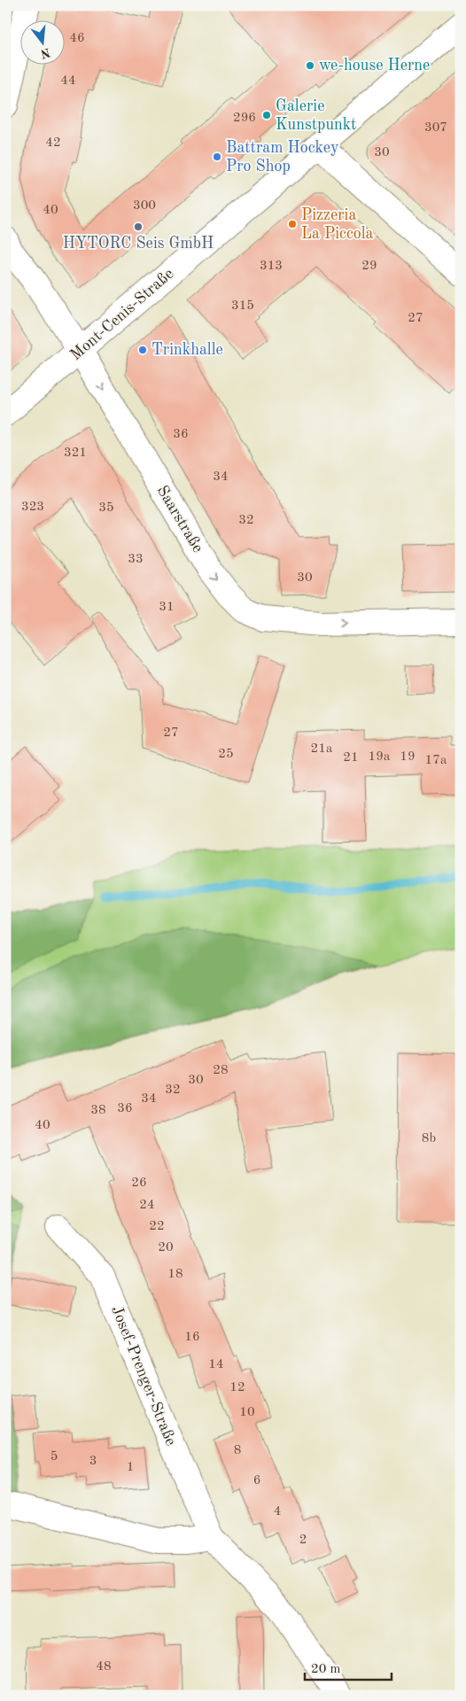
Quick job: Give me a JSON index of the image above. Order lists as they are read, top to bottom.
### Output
{
  "streets": {
    "street": ["Mont-Cenis-Straße", "Saarstraße", "Josef-Prenger-Straße"]
  },
  "crossings": [
    ["Mont-Cenis-Straße", "Saarstraße"]
  ],
  "one_way": ["Saarstraße"],
  "places": [
    "we-house Herne",
    "Galerie Kunstpunkt",
    "Battram Hockey Pro Shop",
    "Pizzeria La Piccola",
    "HYTORC Seis GmbH",
    "Trinkhalle"
  ],
  "house_numbers": [
    "46",
    "44",
    "296",
    "307",
    "42",
    "30",
    "300",
    "40",
    "313",
    "29",
    "315",
    "27",
    "36",
    "321",
    "34",
    "323",
    "35",
    "32",
    "33",
    "30",
    "31",
    "27",
    "21a",
    "25",
    "19a",
    "19",
    "21",
    "17a",
    "28",
    "30",
    "32",
    "34",
    "36",
    "38",
    "40",
    "8b",
    "26",
    "24",
    "22",
    "20",
    "18",
    "16",
    "14",
    "12",
    "10",
    "8",
    "5",
    "3",
    "1",
    "6",
    "4",
    "2",
    "48"
  ],
  "scale_bar": "20 m",
  "north": "bottom"
}
